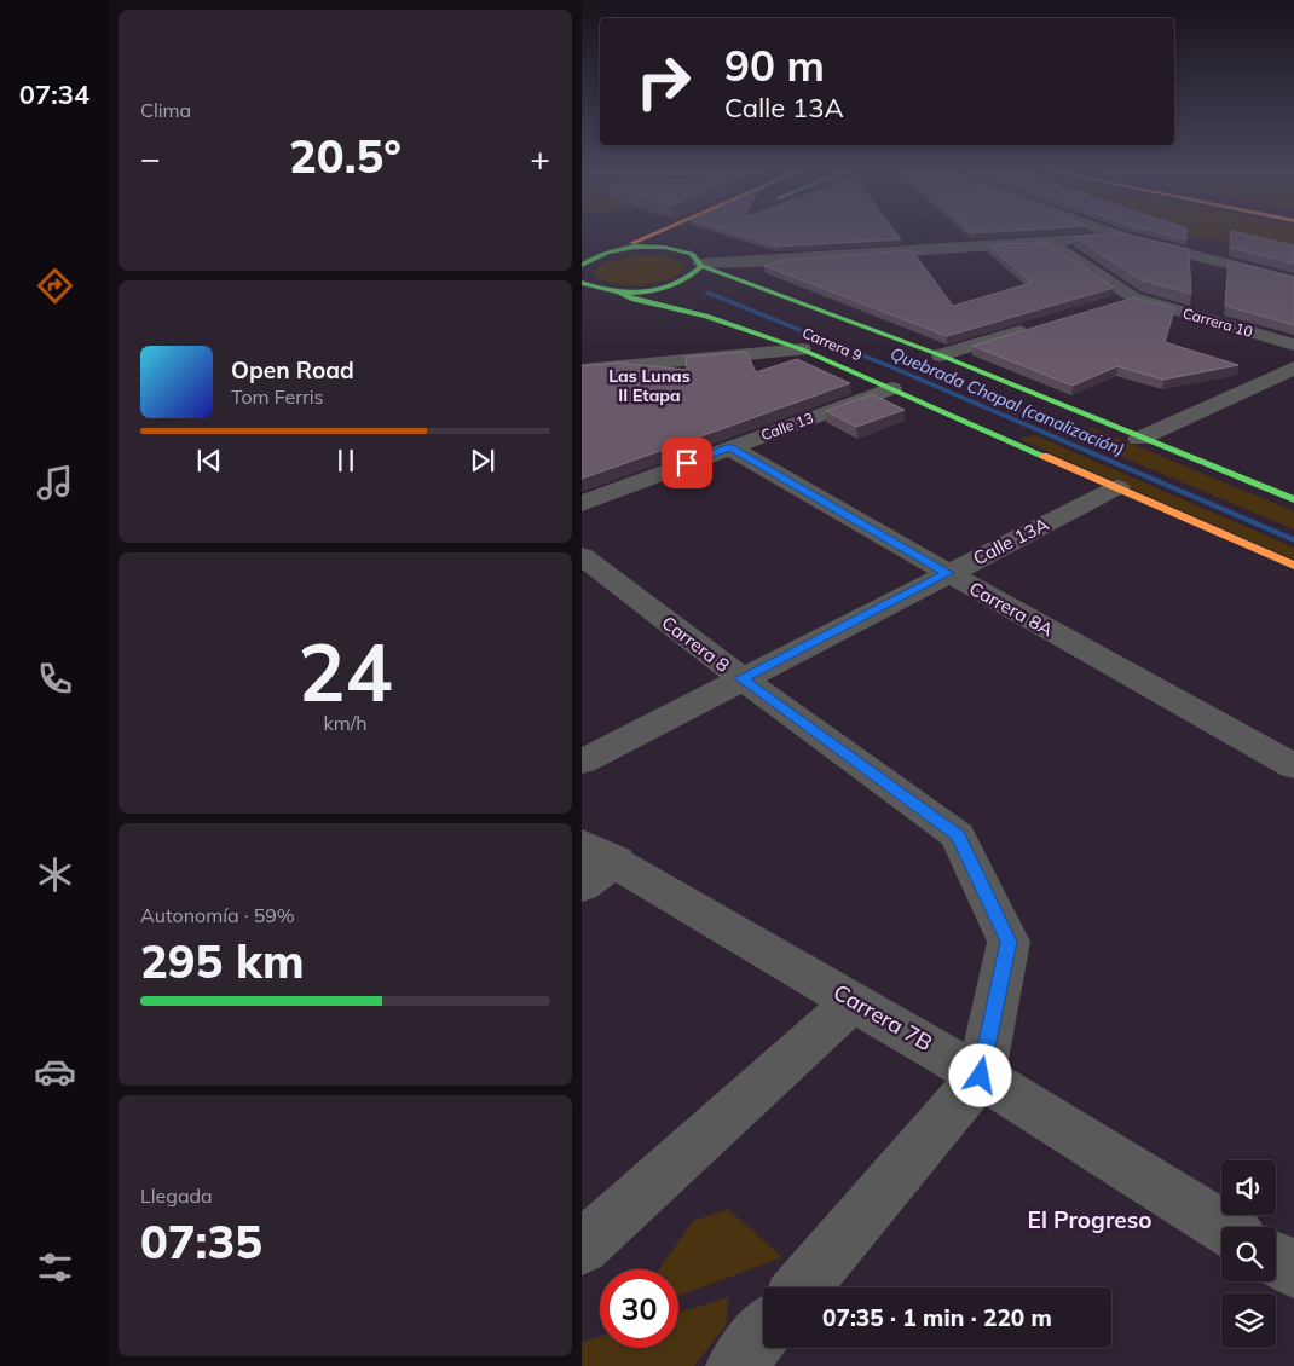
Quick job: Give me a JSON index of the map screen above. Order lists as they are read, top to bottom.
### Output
{
  "streets": {
    "main road": ["Carrera 9"],
    "street": [
      "Carrera 10",
      "Calle 13",
      "Calle 13A",
      "Carrera 8A",
      "Carrera 8",
      "Carrera 7B"
    ]
  },
  "crossings": [
    ["Carrera 9", "Calle 13"],
    ["Carrera 9", "Calle 13A"],
    ["Calle 13", "Carrera 8A"],
    ["Calle 13A", "Carrera 8A"],
    ["Calle 13A", "Carrera 8"],
    ["Carrera 8", "Carrera 7B"]
  ],
  "districts": ["Las Lunas II Etapa", "El Progreso"],
  "water": ["Quebrada Chapal (canalización)"],
  "page": {
    "tabs": "07:34",
    "tile": [
      "Clima",
      ["24", "km/h"],
      ["Autonomía · 59%", "295 km"],
      ["Llegada", "07:35"]
    ],
    "turn": ["90 m", "Calle 13A"],
    "heat": ["−", "20.5°", "+"],
    "song": ["Open Road", "Tom Ferris"],
    "limit": "30",
    "trip": "07:35 · 1 min · 220 m"
  }
}
